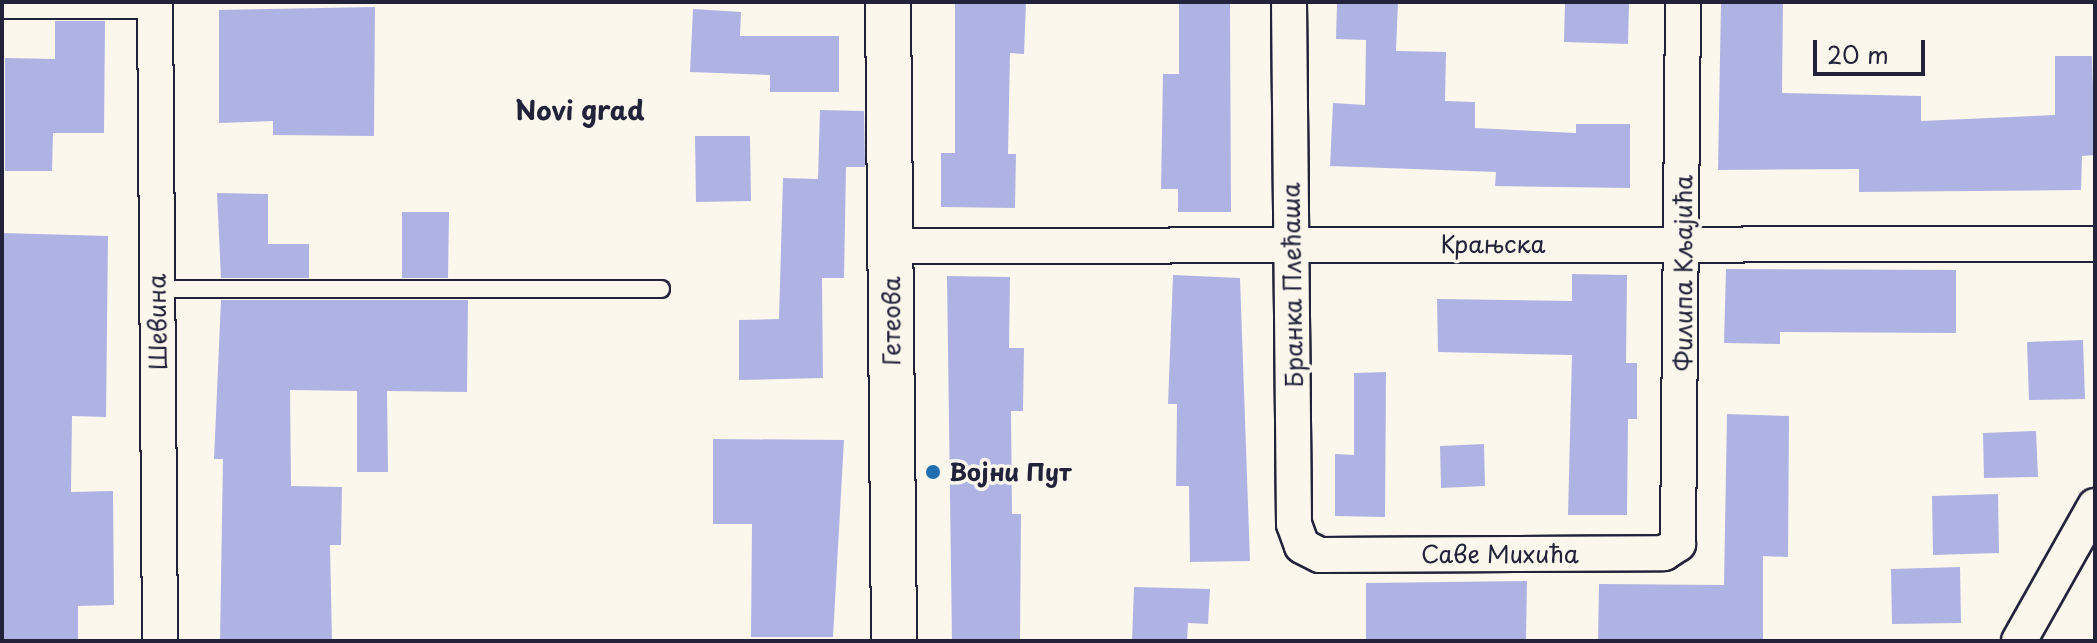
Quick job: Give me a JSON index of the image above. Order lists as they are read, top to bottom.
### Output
{
  "streets": {
    "main road": ["Гетеова"],
    "street": [
      "Крањска",
      "Филипа Кљајића",
      "Бранка Плећаша",
      "Шевина",
      "Саве Михића"
    ]
  },
  "crossings": [
    ["Крањска", "Филипа Кљајића"],
    ["Крањска", "Бранка Плећаша"],
    ["Крањска", "Гетеова"],
    ["Филипа Кљајића", "Саве Михића"],
    ["Бранка Плећаша", "Саве Михића"]
  ],
  "districts": ["Novi grad"],
  "places": ["Војни Пут"],
  "scale_bar": "20 m"
}
